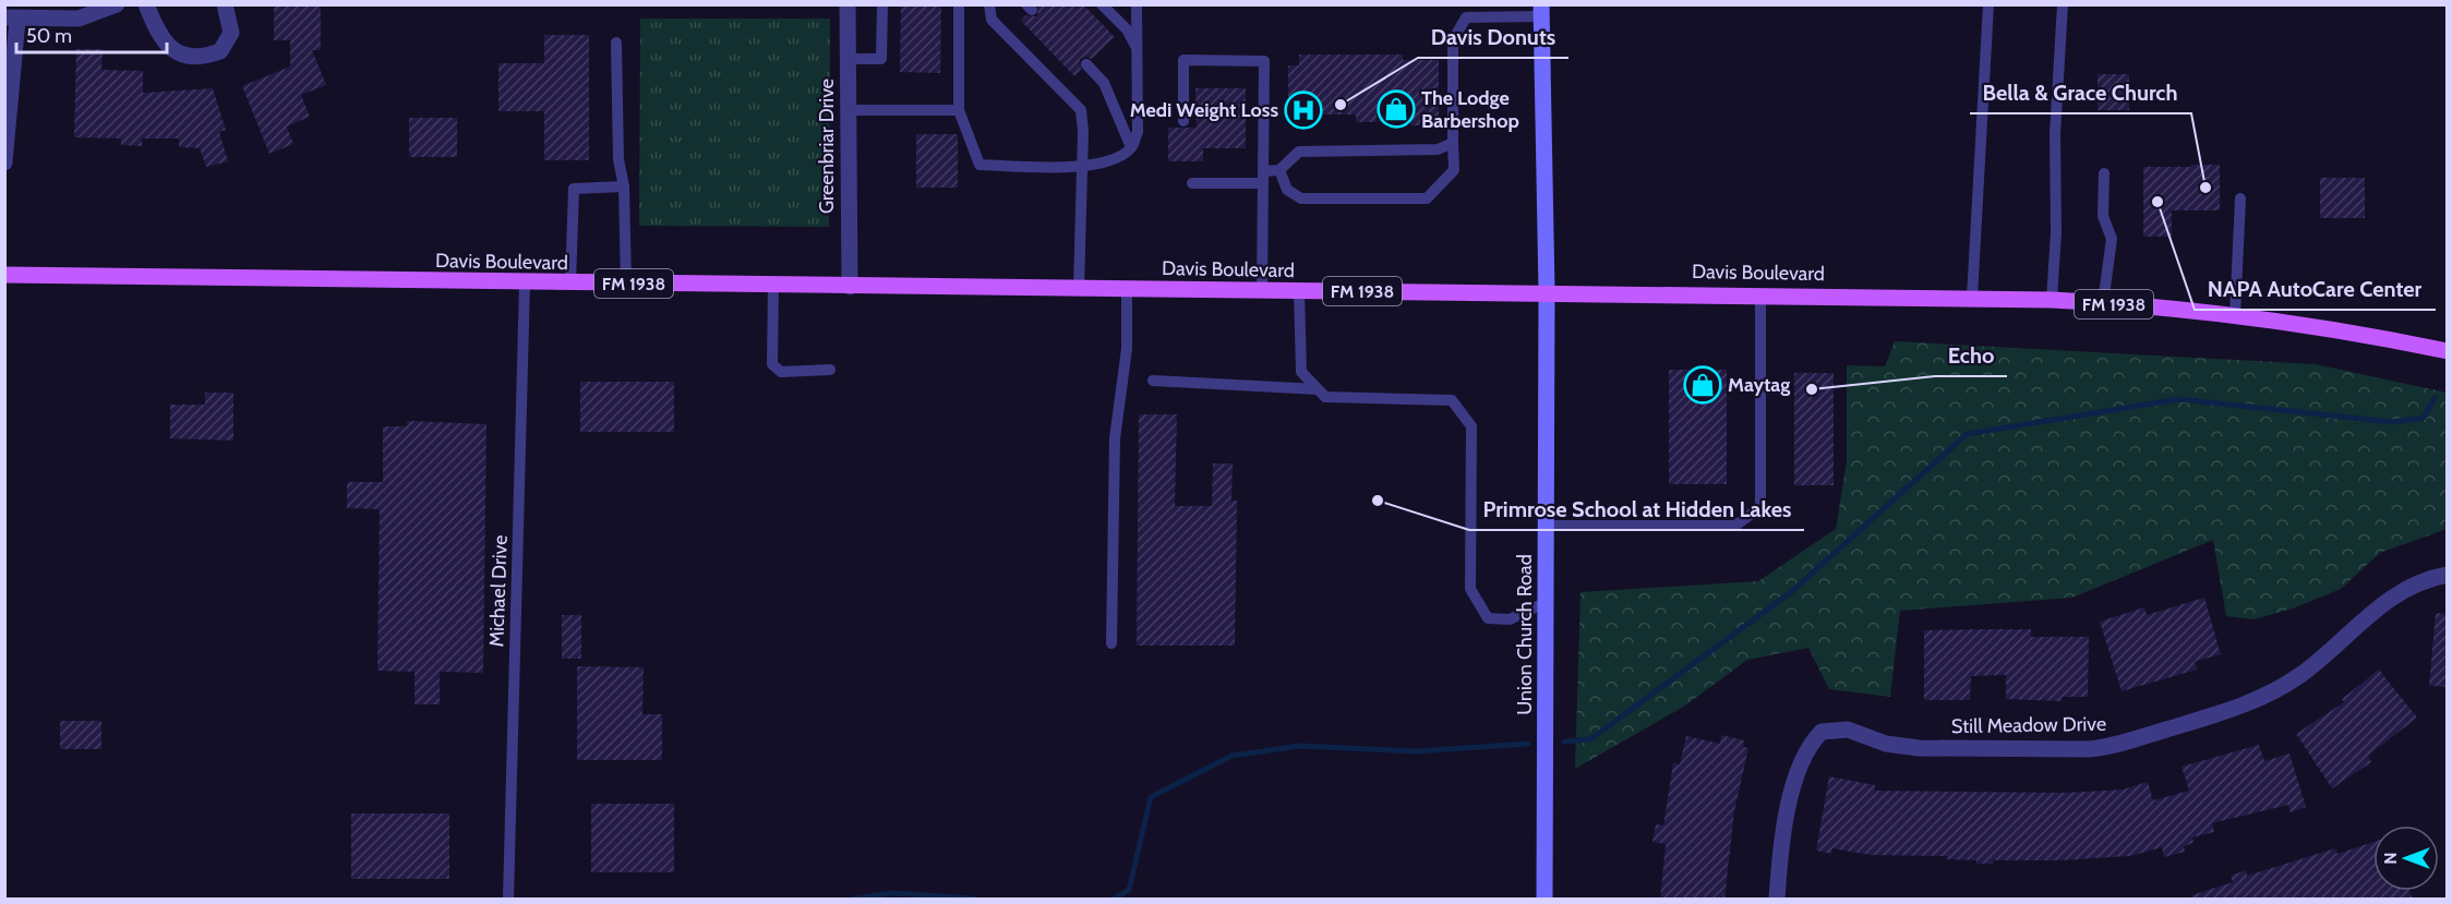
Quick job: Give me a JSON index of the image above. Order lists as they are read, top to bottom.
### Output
{
  "streets": {
    "main road": ["Davis Boulevard", "FM 1938"],
    "street": ["Greenbriar Drive", "Union Church Road", "Still Meadow Drive"],
    "lane": ["Michael Drive"]
  },
  "crossings": [
    ["Greenbriar Drive", "Davis Boulevard"],
    ["Davis Boulevard", "Michael Drive"],
    ["Davis Boulevard", "Union Church Road"]
  ],
  "places": {
    "other": [
      "Davis Donuts",
      "Bella & Grace Church",
      "NAPA AutoCare Center",
      "Echo",
      "Primrose School at Hidden Lakes"
    ],
    "shop": ["The Lodge Barbershop", "Maytag"],
    "hospital": ["Medi Weight Loss"]
  },
  "scale_bar": "50 m",
  "north": "left"
}
